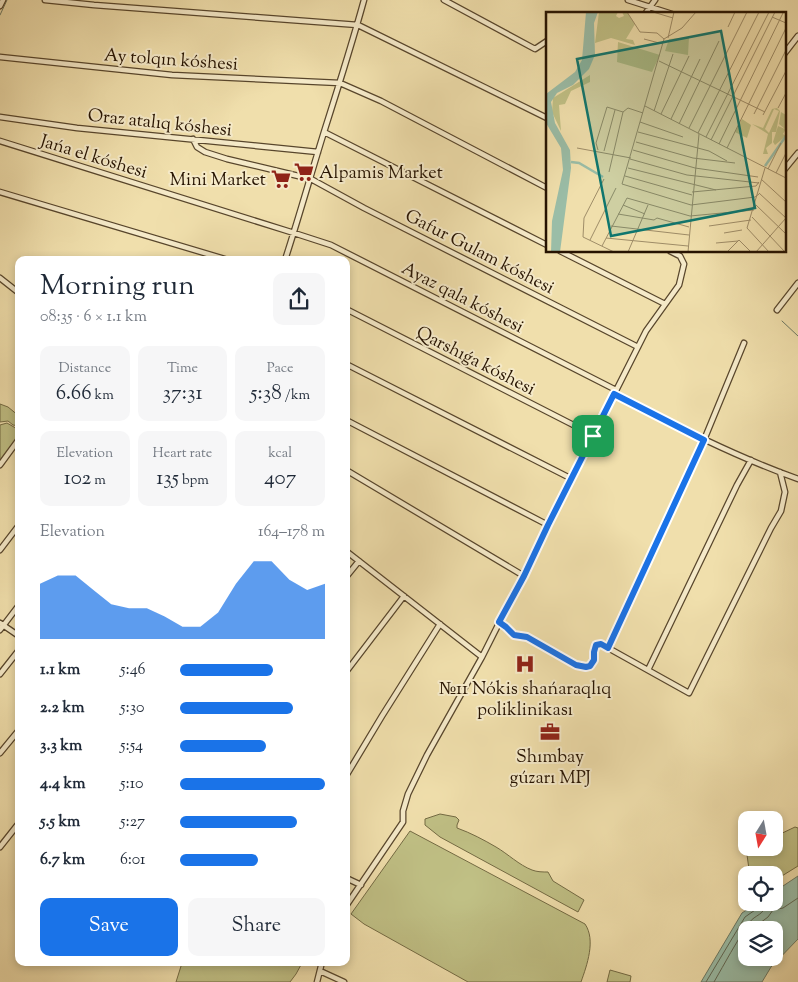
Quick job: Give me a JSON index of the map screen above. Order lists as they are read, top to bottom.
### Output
{
  "streets": {
    "street": [
      "Ay tolqın kóshesi",
      "Oraz atalıq kóshesi",
      "Jańa el kóshesi",
      "Gafur Gulam kóshesi",
      "Ayaz qala kóshesi",
      "Qarshıǵa kóshesi"
    ]
  },
  "crossings": [
    ["Oraz atalıq kóshesi", "Gafur Gulam kóshesi"],
    ["Jańa el kóshesi", "Ayaz qala kóshesi"]
  ],
  "places": {
    "supermarket": ["Alpamis Market", "Mini Market"],
    "hospital": ["№11 Nókis shańaraqlıq poliklinikası"],
    "office": ["Shımbay gúzarı MPJ"]
  },
  "north": "bottom",
  "page": {
    "heading": ["Morning run", "08:35 · 6 × 1.1 km"],
    "stats": [
      ["Distance", "6.66 km"],
      ["Time", "37:31"],
      ["Pace", "5:38 /km"],
      ["Elevation", "102 m"],
      ["Heart rate", "135 bpm"],
      ["kcal", "407"]
    ],
    "chart": ["Elevation", "164–178 m"],
    "list": [
      {
        "name": "1.1 km",
        "note": "5:46"
      },
      {
        "name": "2.2 km",
        "note": "5:30"
      },
      {
        "name": "3.3 km",
        "note": "5:54"
      },
      {
        "name": "4.4 km",
        "note": "5:10"
      },
      {
        "name": "5.5 km",
        "note": "5:27"
      },
      {
        "name": "6.7 km",
        "note": "6:01"
      }
    ],
    "buttons": ["Save", "Share"]
  }
}
